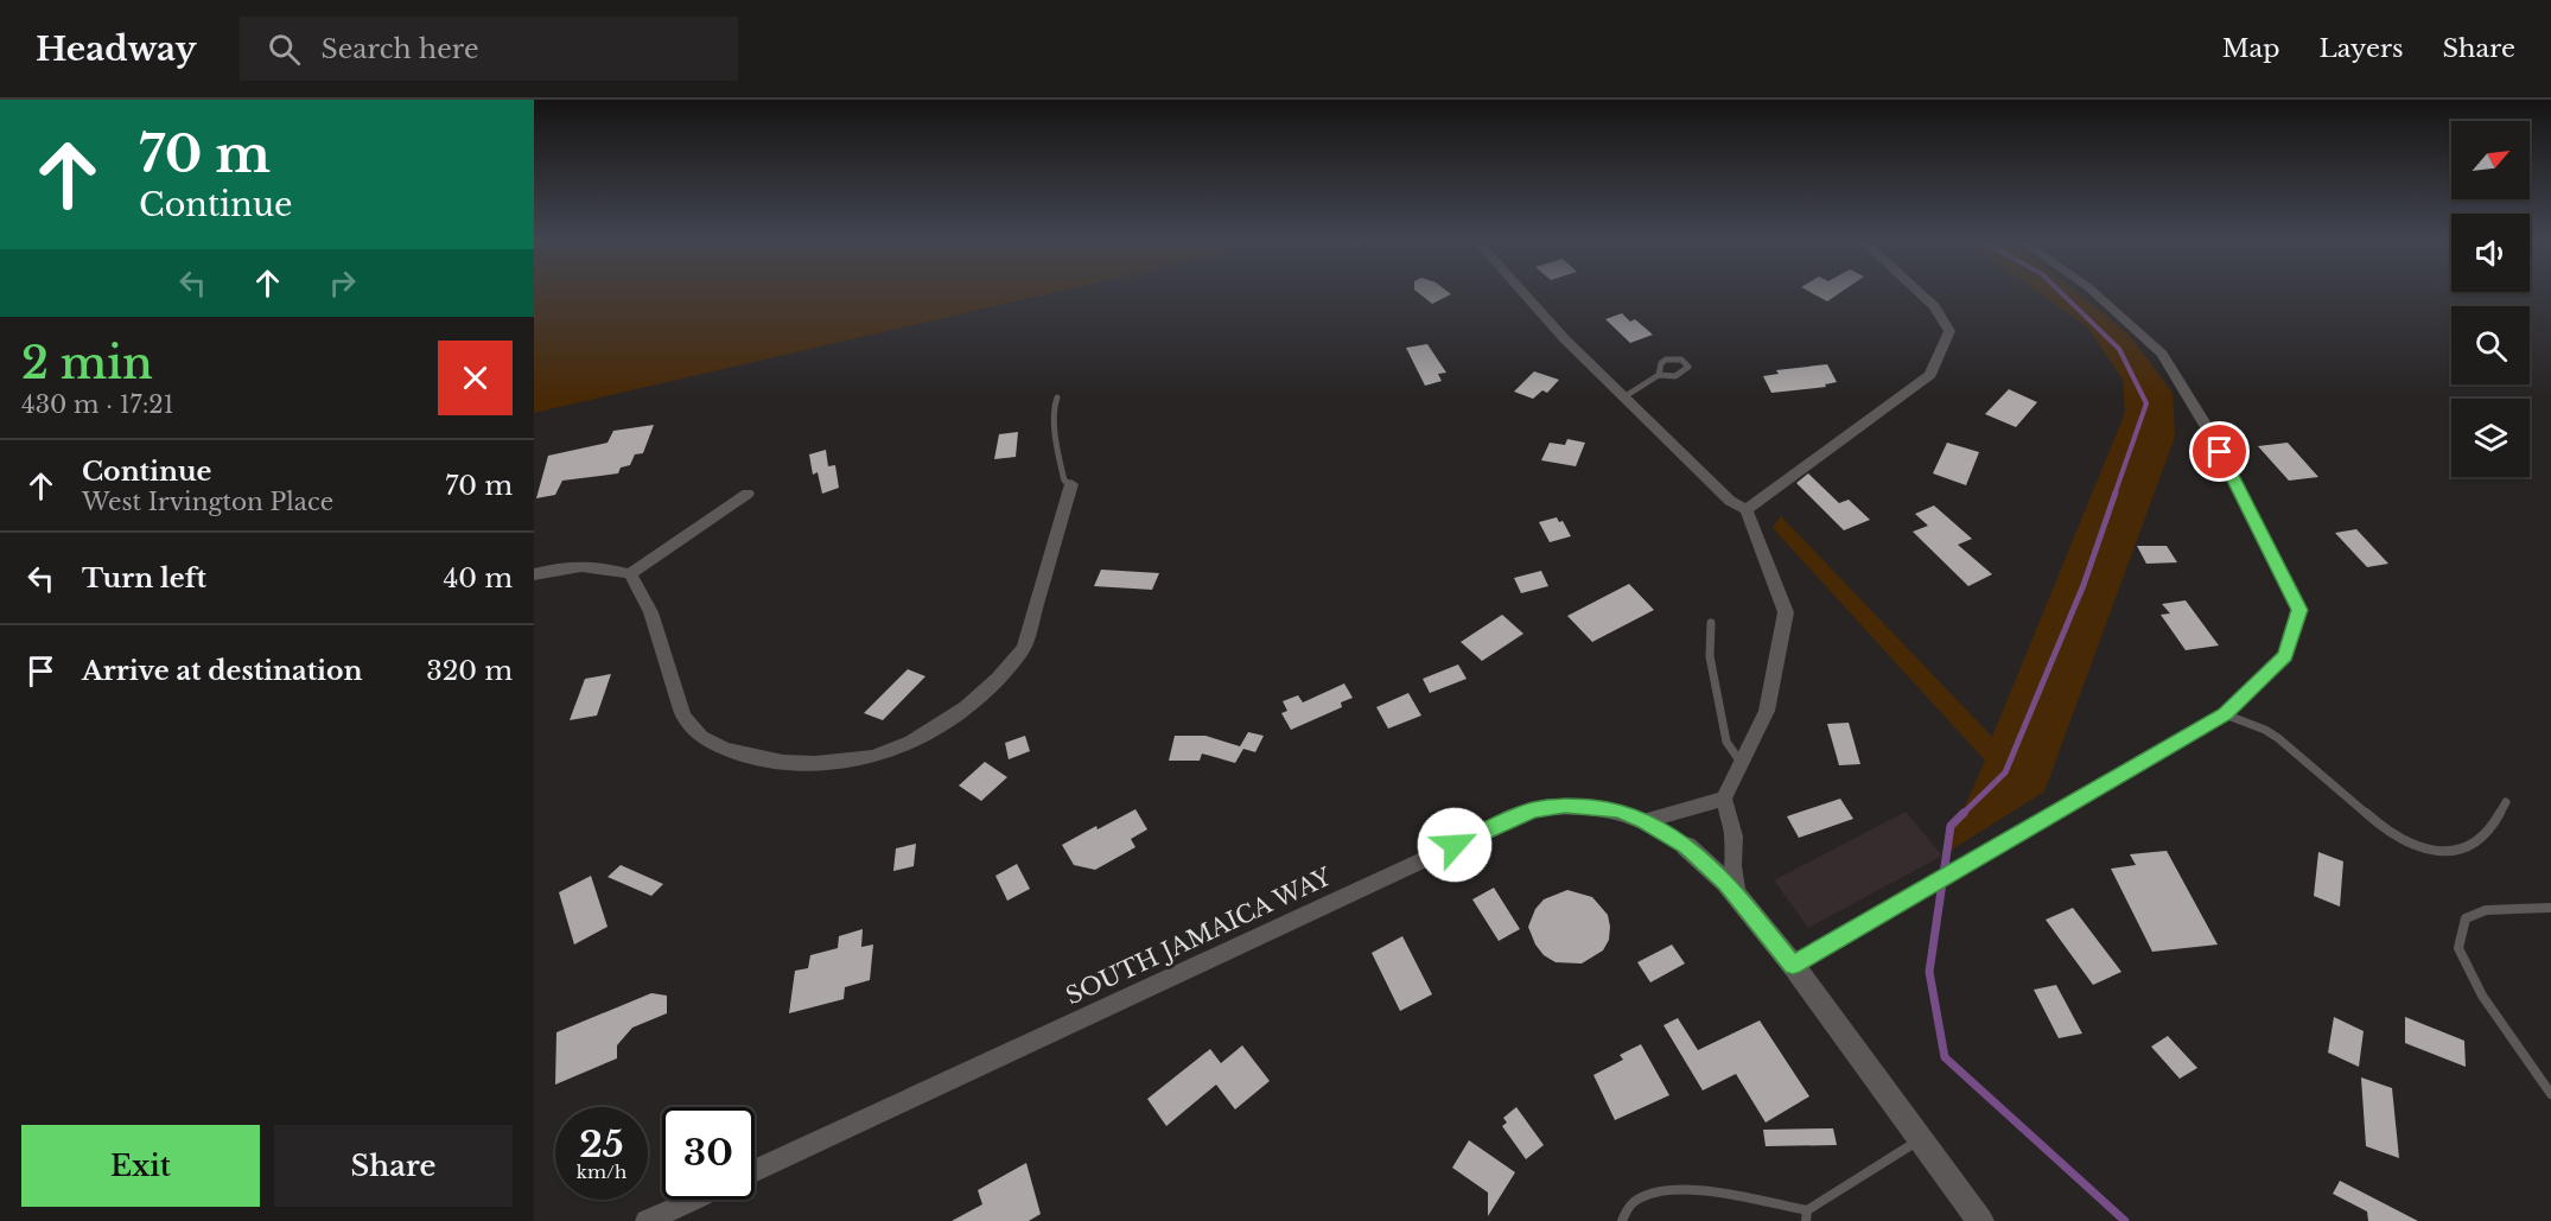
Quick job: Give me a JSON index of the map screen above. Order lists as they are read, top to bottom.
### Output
{
  "streets": {
    "street": ["SOUTH JAMAICA WAY"]
  },
  "north": "top right",
  "page": {
    "header": "Headway",
    "search": "Search here",
    "nav": ["Map", "Layers", "Share"],
    "turn": ["70 m", "Continue"],
    "heading": ["2 min", "430 m · 17:21"],
    "list": [
      {
        "name": "Continue",
        "note": "West Irvington Place",
        "value": "70 m"
      },
      {
        "name": "Turn left",
        "value": "40 m"
      },
      {
        "name": "Arrive at destination",
        "value": "320 m"
      }
    ],
    "speed": "25 km/h",
    "limit": "30",
    "buttons": ["Exit", "Share"]
  }
}
